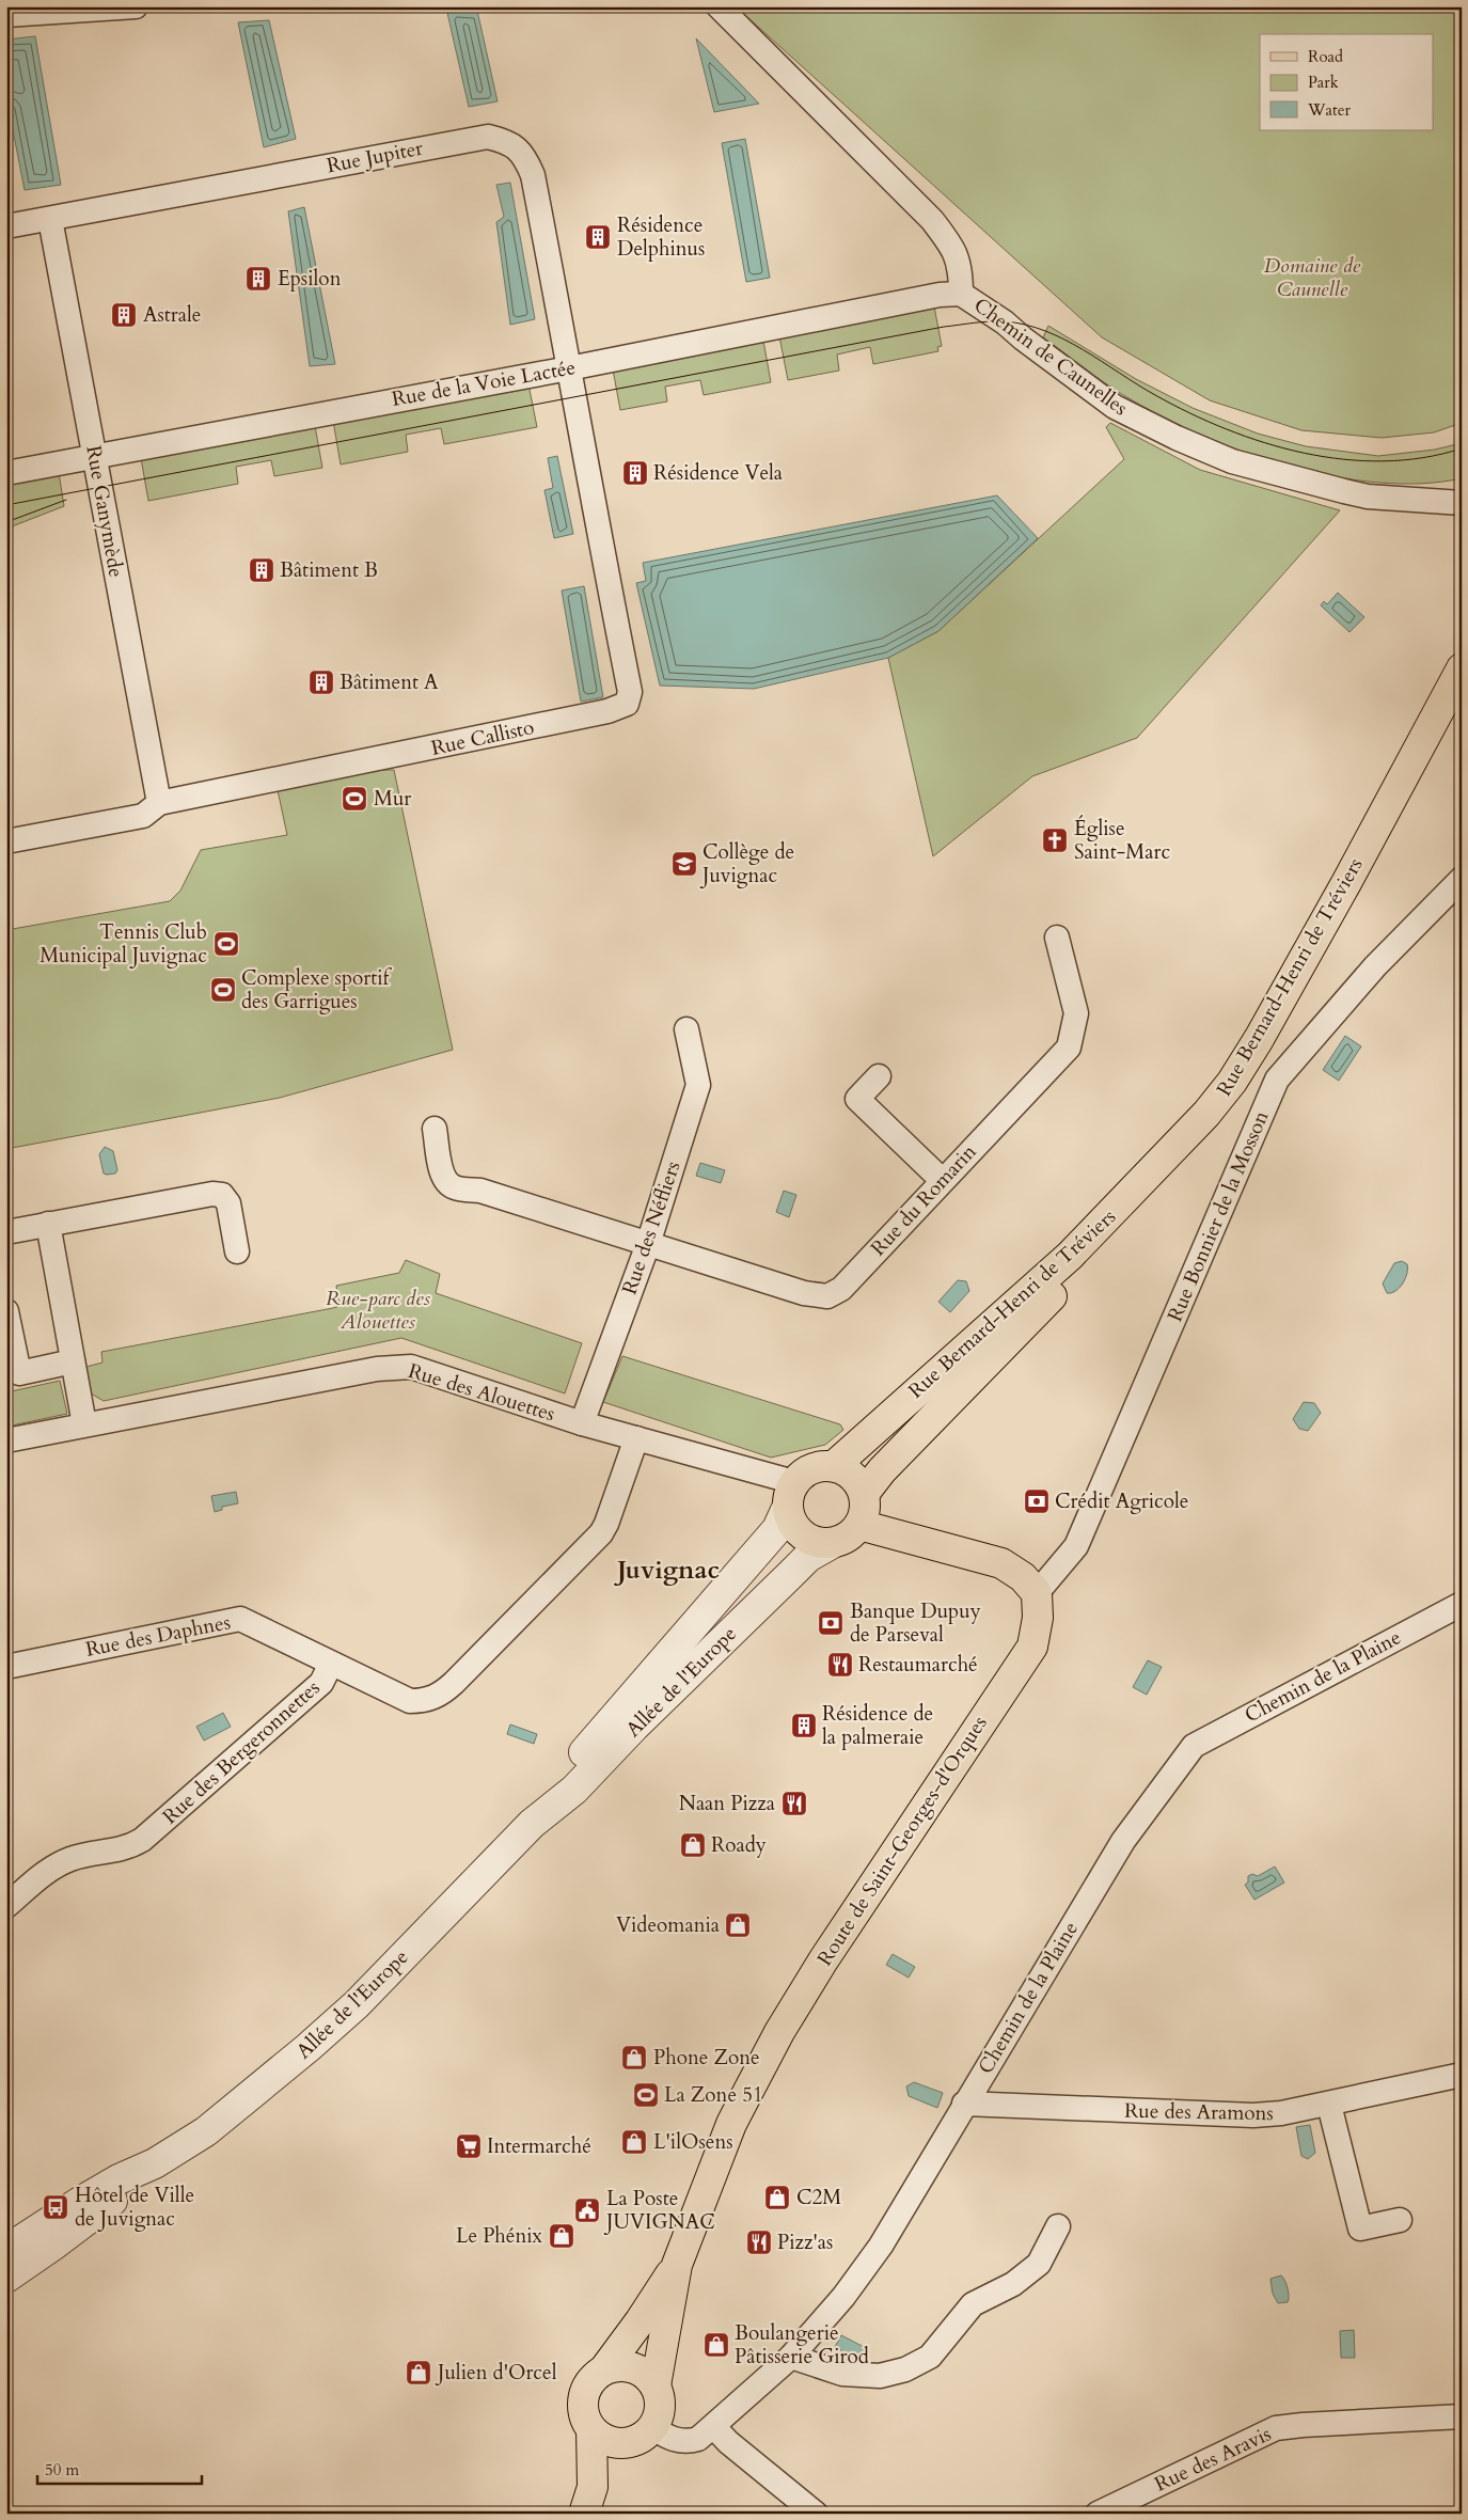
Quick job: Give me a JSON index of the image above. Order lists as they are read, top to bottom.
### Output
{
  "streets": {
    "main road": ["Rue Bernard-Henri de Tréviers", "Route de Saint-Georges-d'Orques"],
    "street": [
      "Rue Jupiter",
      "Chemin de Caunelles",
      "Rue de la Voie Lactée",
      "Rue Ganymède",
      "Rue Callisto",
      "Rue du Romarin",
      "Rue Bonnier de la Mosson",
      "Rue des Néfliers",
      "Rue des Alouettes",
      "Rue des Daphnes",
      "Chemin de la Plaine",
      "Allée de l'Europe",
      "Rue des Bergeronnettes",
      "Rue des Aramons",
      "Rue des Aravis"
    ]
  },
  "crossings": [
    ["Rue Jupiter", "Rue de la Voie Lactée"],
    ["Rue Jupiter", "Rue Ganymède"],
    ["Rue Jupiter", "Rue Callisto"],
    ["Chemin de Caunelles", "Rue de la Voie Lactée"],
    ["Rue de la Voie Lactée", "Rue Ganymède"],
    ["Rue de la Voie Lactée", "Rue Callisto"],
    ["Rue Ganymède", "Rue Callisto"],
    ["Rue Bernard-Henri de Tréviers", "Rue des Alouettes"],
    ["Rue Bernard-Henri de Tréviers", "Allée de l'Europe"],
    ["Rue du Romarin", "Rue des Néfliers"],
    ["Rue Bonnier de la Mosson", "Route de Saint-Georges-d'Orques"],
    ["Rue des Néfliers", "Rue des Alouettes"],
    ["Rue des Alouettes", "Allée de l'Europe"],
    ["Rue des Alouettes", "Rue des Bergeronnettes"],
    ["Rue des Daphnes", "Rue des Bergeronnettes"],
    ["Chemin de la Plaine", "Route de Saint-Georges-d'Orques"],
    ["Chemin de la Plaine", "Rue des Aramons"]
  ],
  "districts": ["Juvignac"],
  "parks": ["Domaine de Caunelle", "Rue-parc des Alouettes"],
  "places": {
    "building": [
      "Résidence Delphinus",
      "Epsilon",
      "Astrale",
      "Résidence Vela",
      "Bâtiment B",
      "Bâtiment A",
      "Résidence de la palmeraie"
    ],
    "sports": [
      "Mur",
      "Tennis Club Municipal Juvignac",
      "Complexe sportif des Garrigues",
      "La Zone 51"
    ],
    "church": ["Église Saint-Marc"],
    "school or university": ["Collège de Juvignac"],
    "bank": ["Crédit Agricole", "Banque Dupuy de Parseval"],
    "restaurant": ["Restaumarché", "Naan Pizza", "Pizz'as"],
    "shop": [
      "Roady",
      "Videomania",
      "Phone Zone",
      "L'ilOsens",
      "C2M",
      "Le Phénix",
      "Boulangerie Pâtisserie Girod",
      "Julien d'Orcel"
    ],
    "supermarket": ["Intermarché"],
    "bus stop": ["Hôtel de Ville de Juvignac"],
    "public building": ["La Poste JUVIGNAC"]
  },
  "legend": ["Road", "Park", "Water"],
  "scale_bar": "50 m"
}
